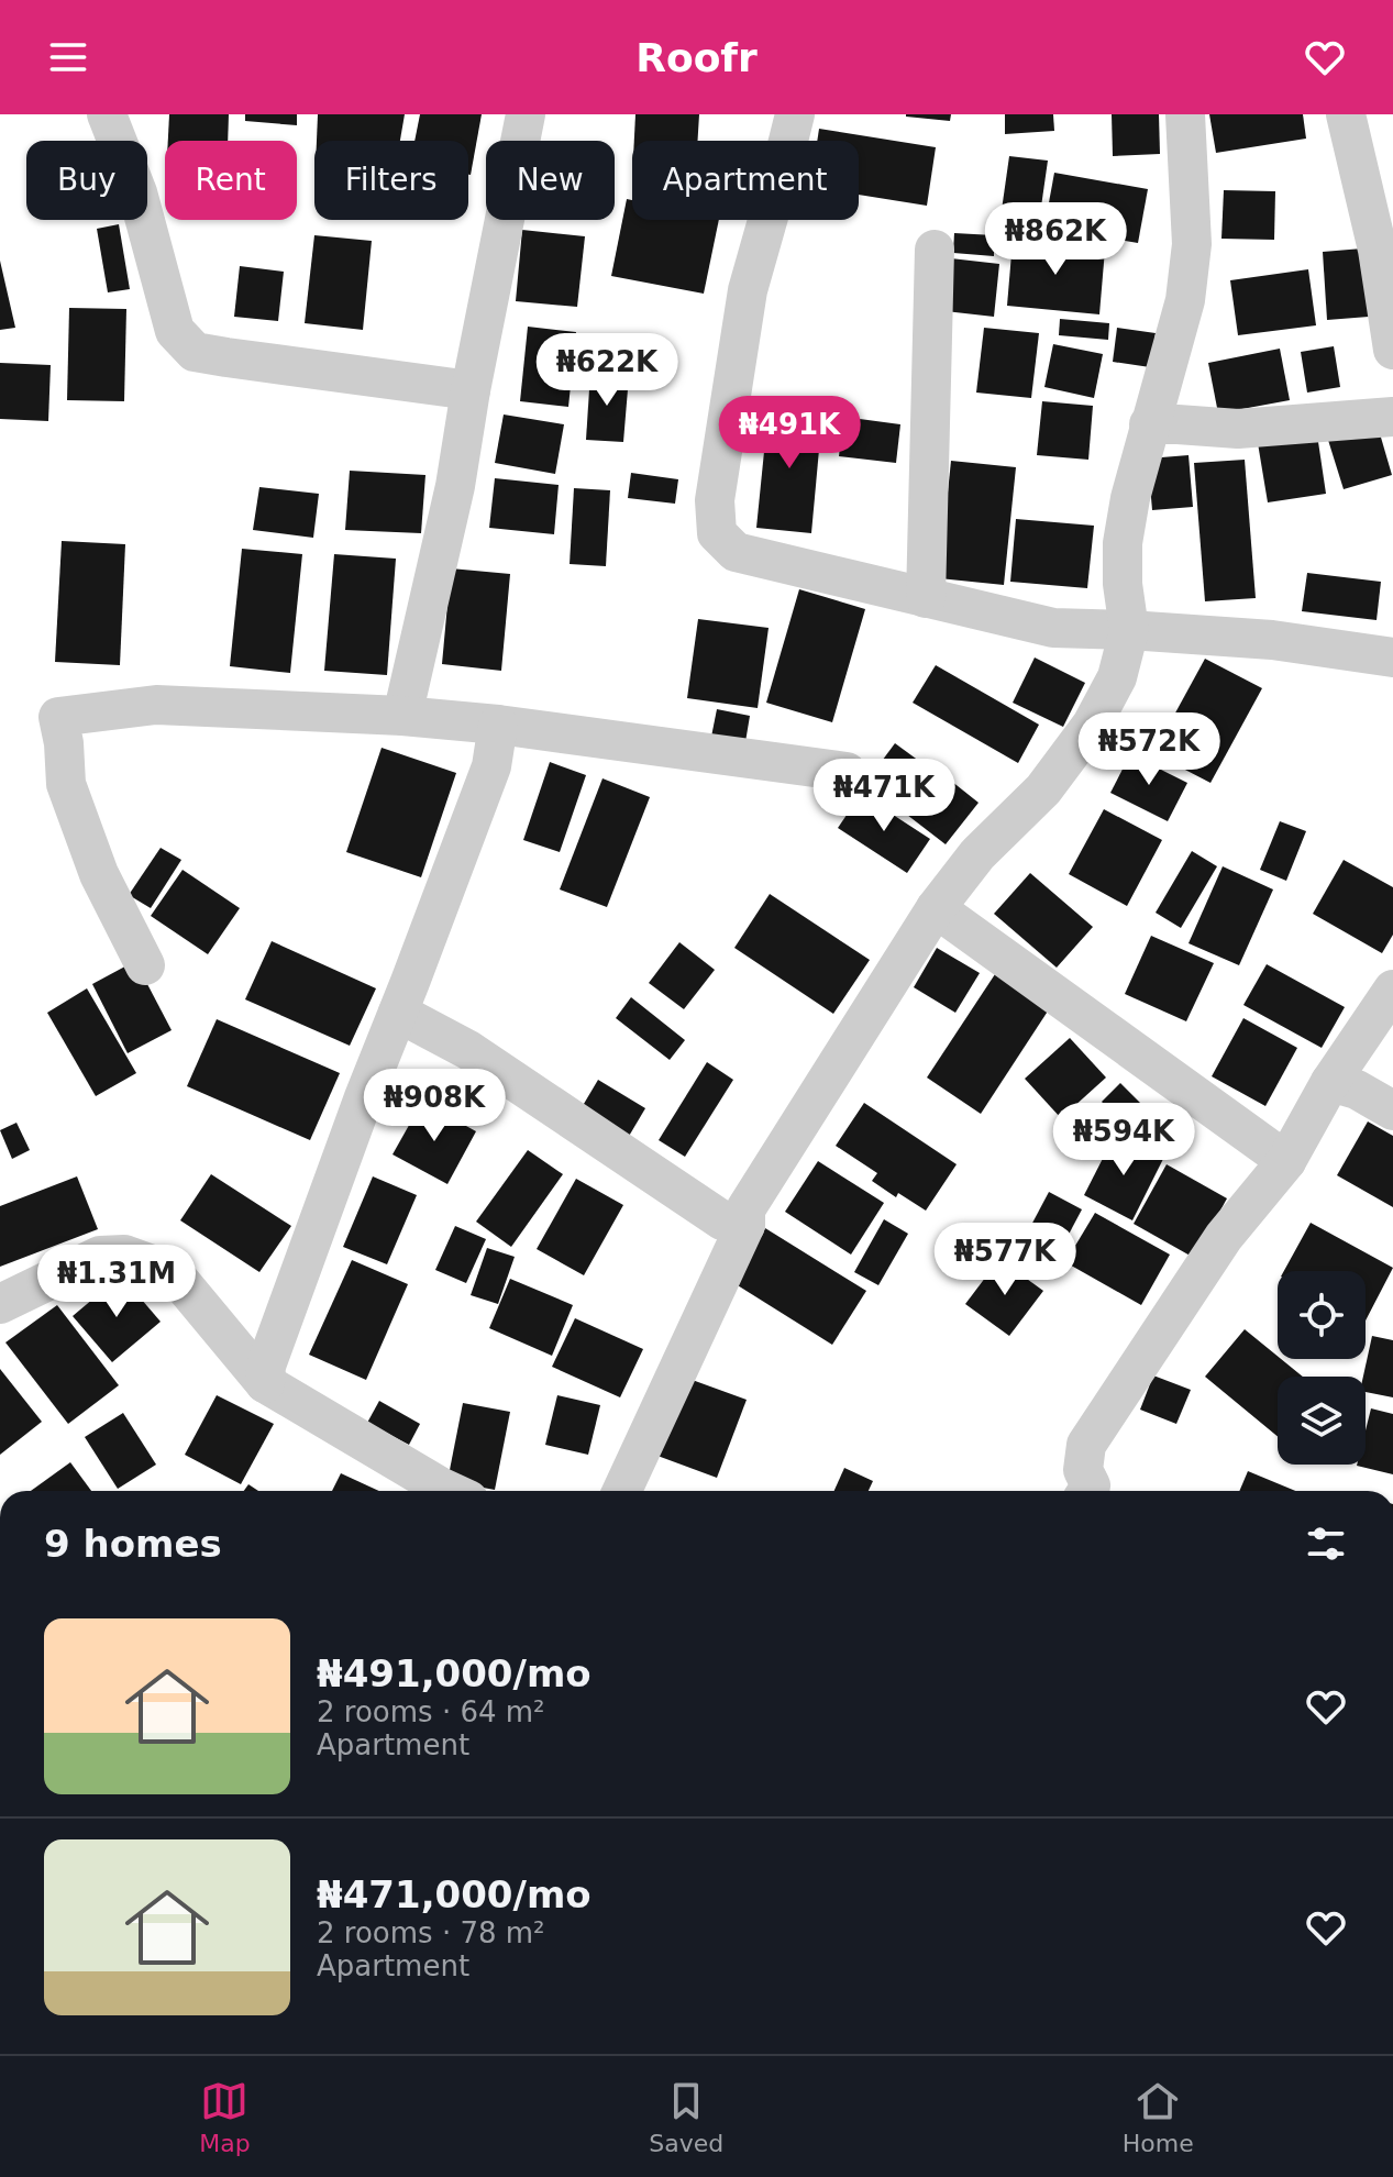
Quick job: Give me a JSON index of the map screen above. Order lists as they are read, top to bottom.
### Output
{
  "page": {
    "header": "Roofr",
    "chip": [
      "Buy",
      "Rent",
      "Filters",
      "New",
      "Apartment"
    ],
    "price": [
      "₦862K",
      "₦622K",
      "₦491K",
      "₦572K",
      "₦471K",
      "₦908K",
      "₦594K",
      "₦577K",
      "₦1.31M"
    ],
    "heading": "9 homes",
    "list": [
      {
        "name": "₦491,000/mo",
        "note": "2 rooms · 64 m² · Apartment"
      },
      {
        "name": "₦471,000/mo",
        "note": "2 rooms · 78 m² · Apartment"
      }
    ],
    "tabs": ["Map", "Saved", "Home"]
  }
}
